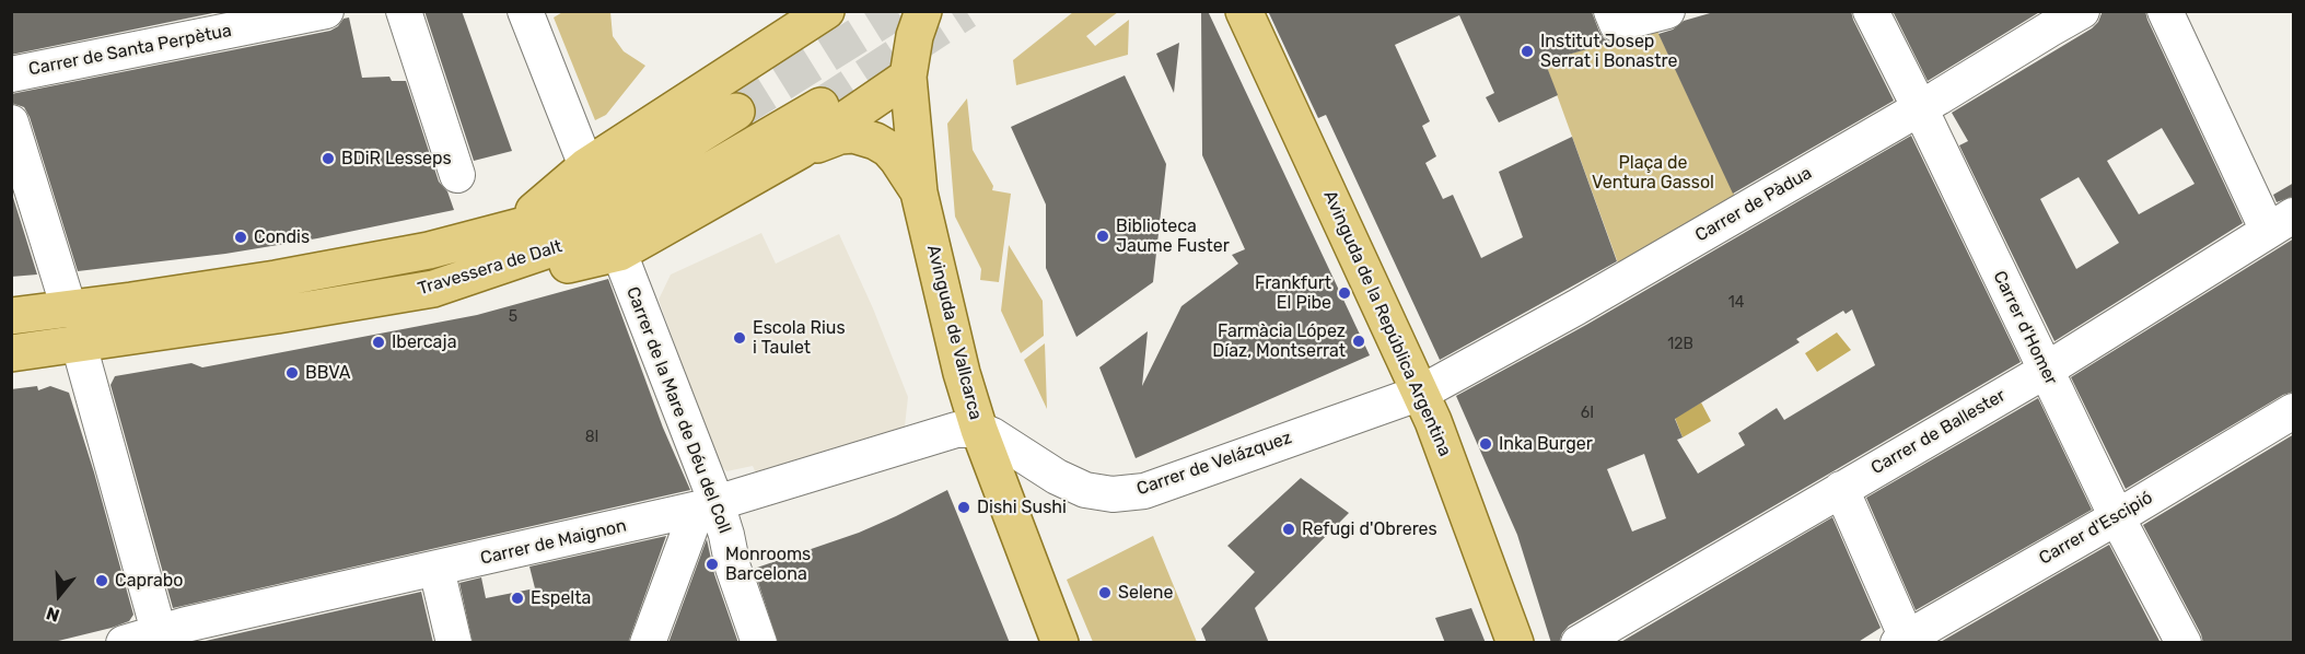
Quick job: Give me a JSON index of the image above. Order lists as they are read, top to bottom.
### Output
{
  "streets": {
    "main road": ["Travessera de Dalt", "Avinguda de la República Argentina", "Avinguda de Vallcarca"],
    "street": [
      "Carrer de Santa Perpètua",
      "Carrer de Pàdua",
      "Carrer d'Homer",
      "Carrer de la Mare de Déu del Coll",
      "Carrer de Ballester",
      "Carrer de Velázquez",
      "Carrer d'Escipió",
      "Carrer de Maignon"
    ]
  },
  "crossings": [
    ["Carrer de Pàdua", "Avinguda de la República Argentina"],
    ["Carrer de Pàdua", "Carrer d'Homer"],
    ["Carrer de Pàdua", "Carrer de Velázquez"],
    ["Travessera de Dalt", "Carrer de la Mare de Déu del Coll"],
    ["Avinguda de la República Argentina", "Carrer de Velázquez"],
    ["Carrer d'Homer", "Carrer de Ballester"],
    ["Carrer d'Homer", "Carrer d'Escipió"],
    ["Avinguda de Vallcarca", "Carrer de Velázquez"],
    ["Avinguda de Vallcarca", "Carrer de Maignon"],
    ["Carrer de la Mare de Déu del Coll", "Carrer de Maignon"],
    ["Carrer de Velázquez", "Carrer de Maignon"]
  ],
  "parks": ["Plaça de Ventura Gassol"],
  "places": [
    "Institut Josep Serrat i Bonastre",
    "BDiR Lesseps",
    "Biblioteca Jaume Fuster",
    "Condis",
    "Frankfurt El Pibe",
    "Escola Rius i Taulet",
    "Farmàcia López Díaz, Montserrat",
    "Ibercaja",
    "BBVA",
    "Inka Burger",
    "Dishi Sushi",
    "Refugi d'Obreres",
    "Monrooms Barcelona",
    "Caprabo",
    "Selene",
    "Espelta"
  ],
  "house_numbers": [
    "14",
    "5",
    "12B",
    "6I",
    "8I"
  ],
  "north": "bottom"
}
